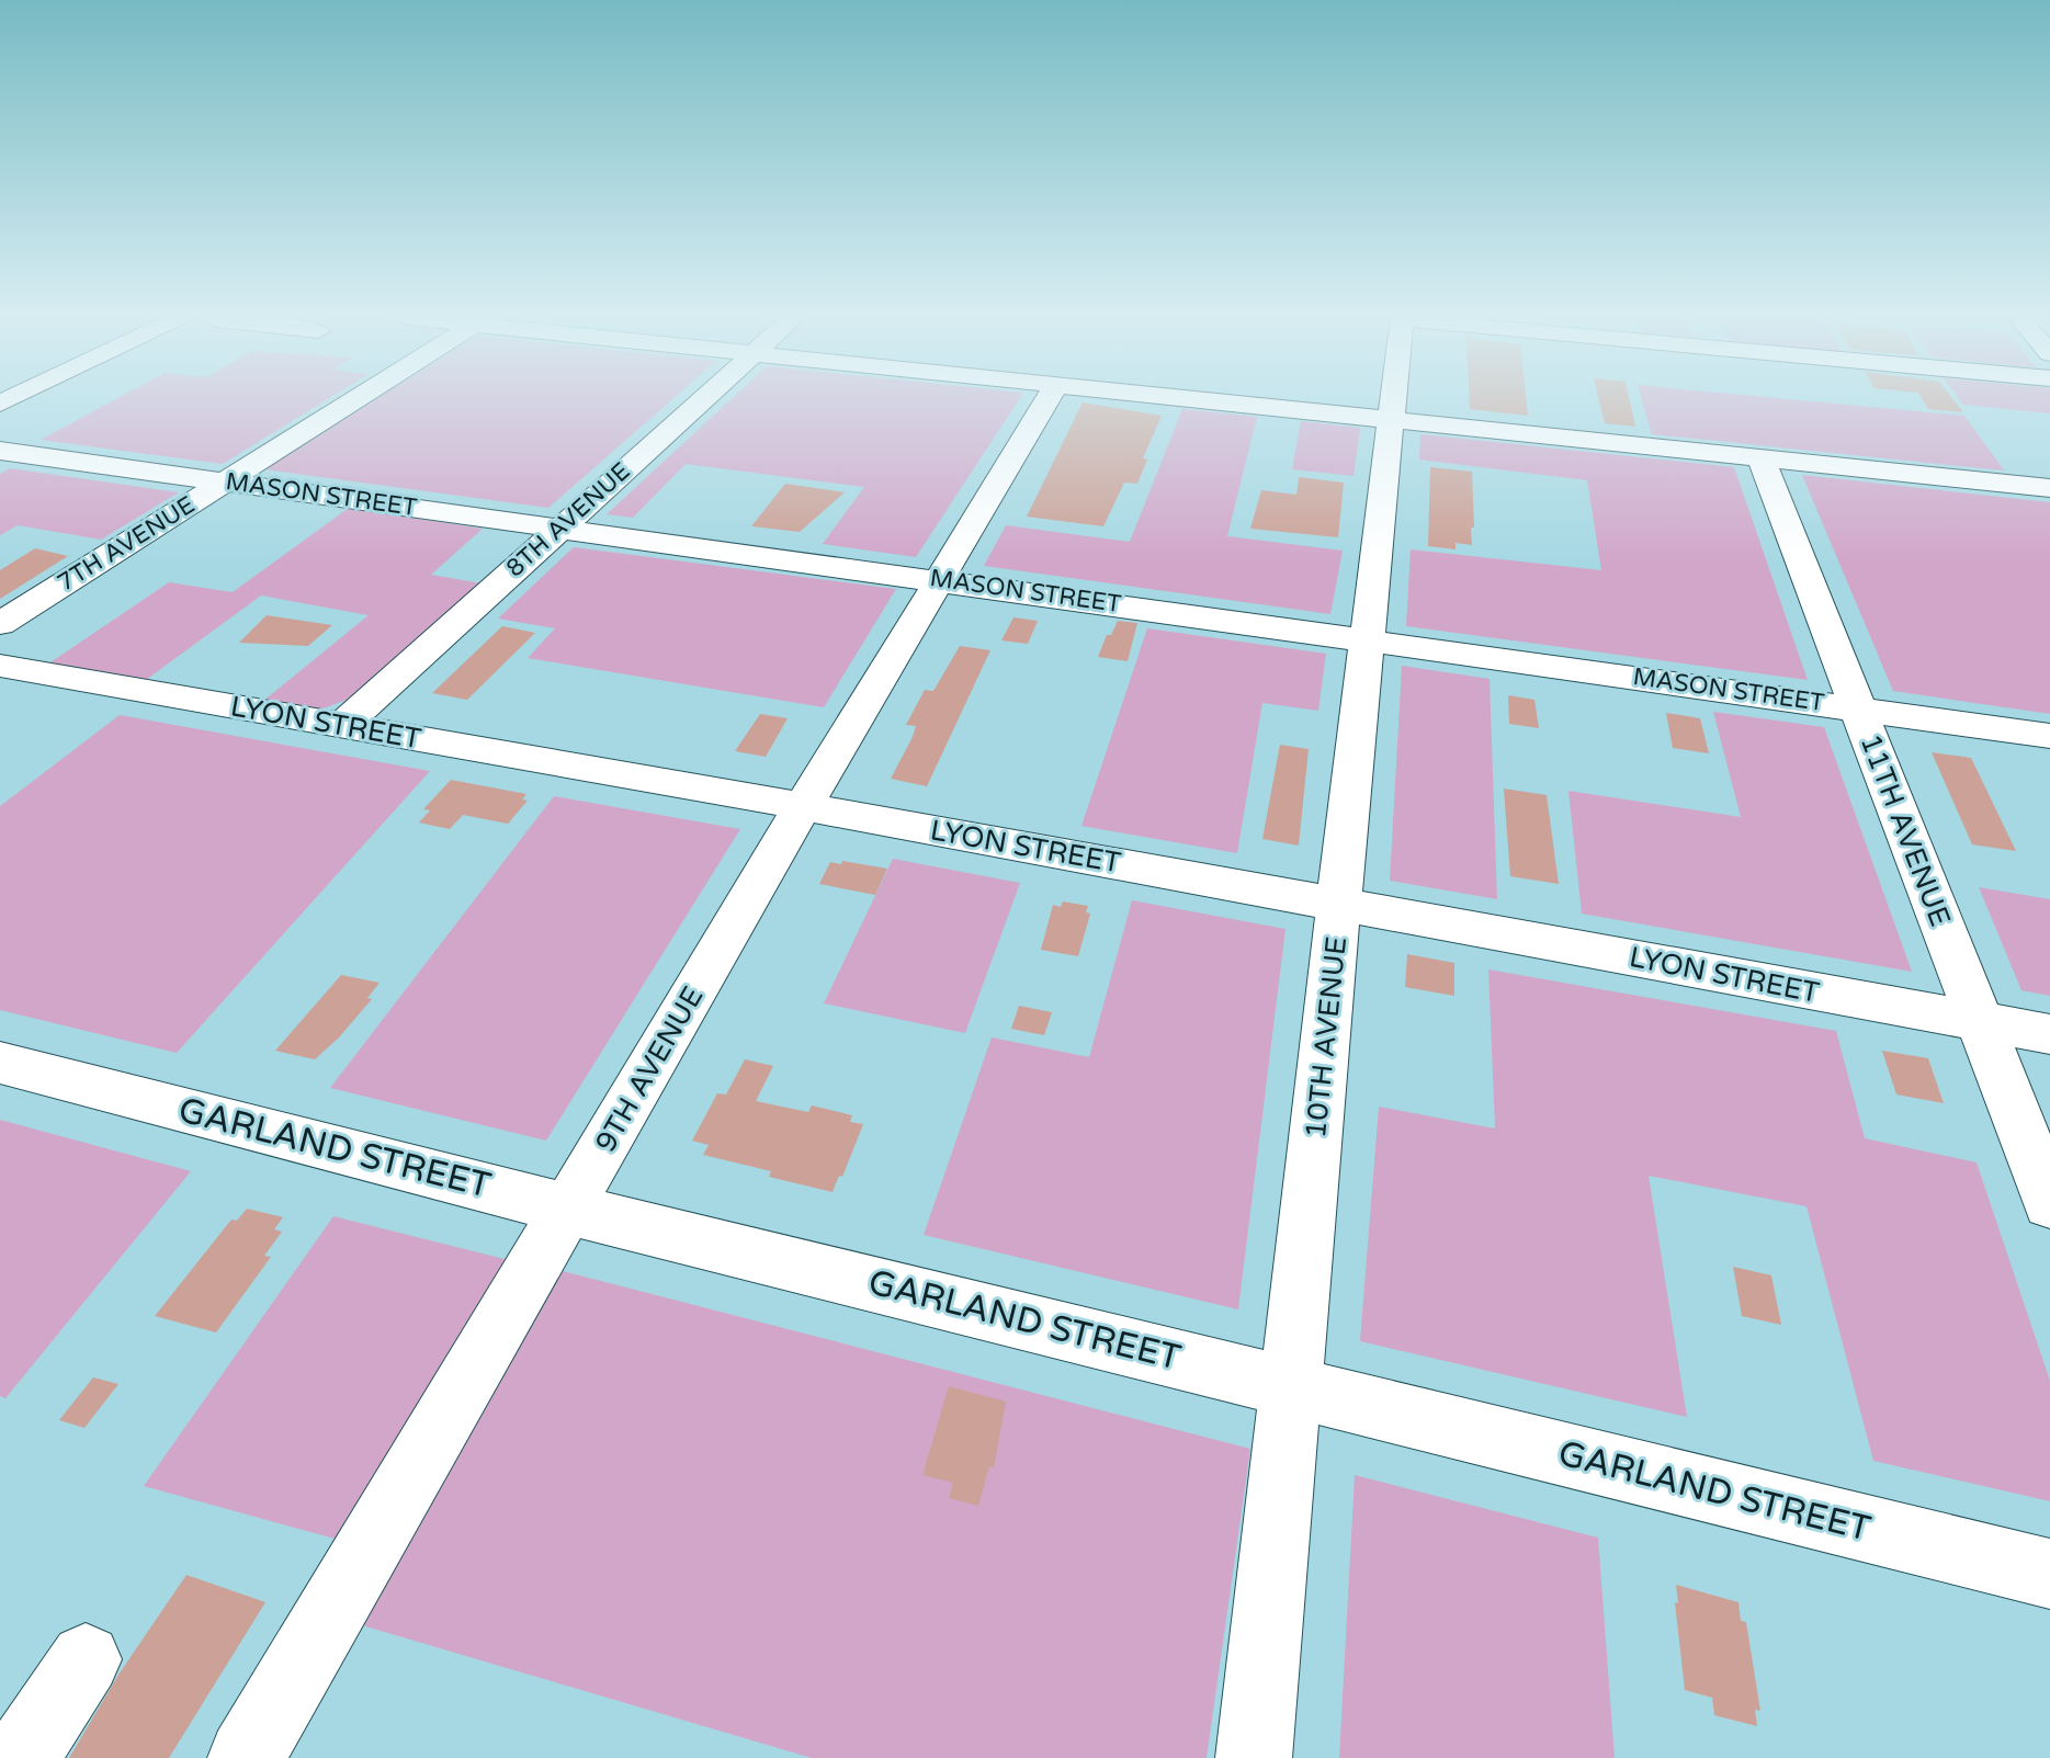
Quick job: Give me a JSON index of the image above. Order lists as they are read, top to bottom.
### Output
{
  "streets": {
    "street": [
      "MASON STREET",
      "8TH AVENUE",
      "7TH AVENUE",
      "LYON STREET",
      "11TH AVENUE",
      "10TH AVENUE",
      "9TH AVENUE",
      "GARLAND STREET"
    ]
  },
  "crossings": [
    ["MASON STREET", "8TH AVENUE"],
    ["MASON STREET", "7TH AVENUE"],
    ["MASON STREET", "11TH AVENUE"],
    ["MASON STREET", "10TH AVENUE"],
    ["MASON STREET", "9TH AVENUE"],
    ["8TH AVENUE", "LYON STREET"],
    ["LYON STREET", "11TH AVENUE"],
    ["LYON STREET", "10TH AVENUE"],
    ["LYON STREET", "9TH AVENUE"],
    ["10TH AVENUE", "GARLAND STREET"],
    ["9TH AVENUE", "GARLAND STREET"]
  ]
}
